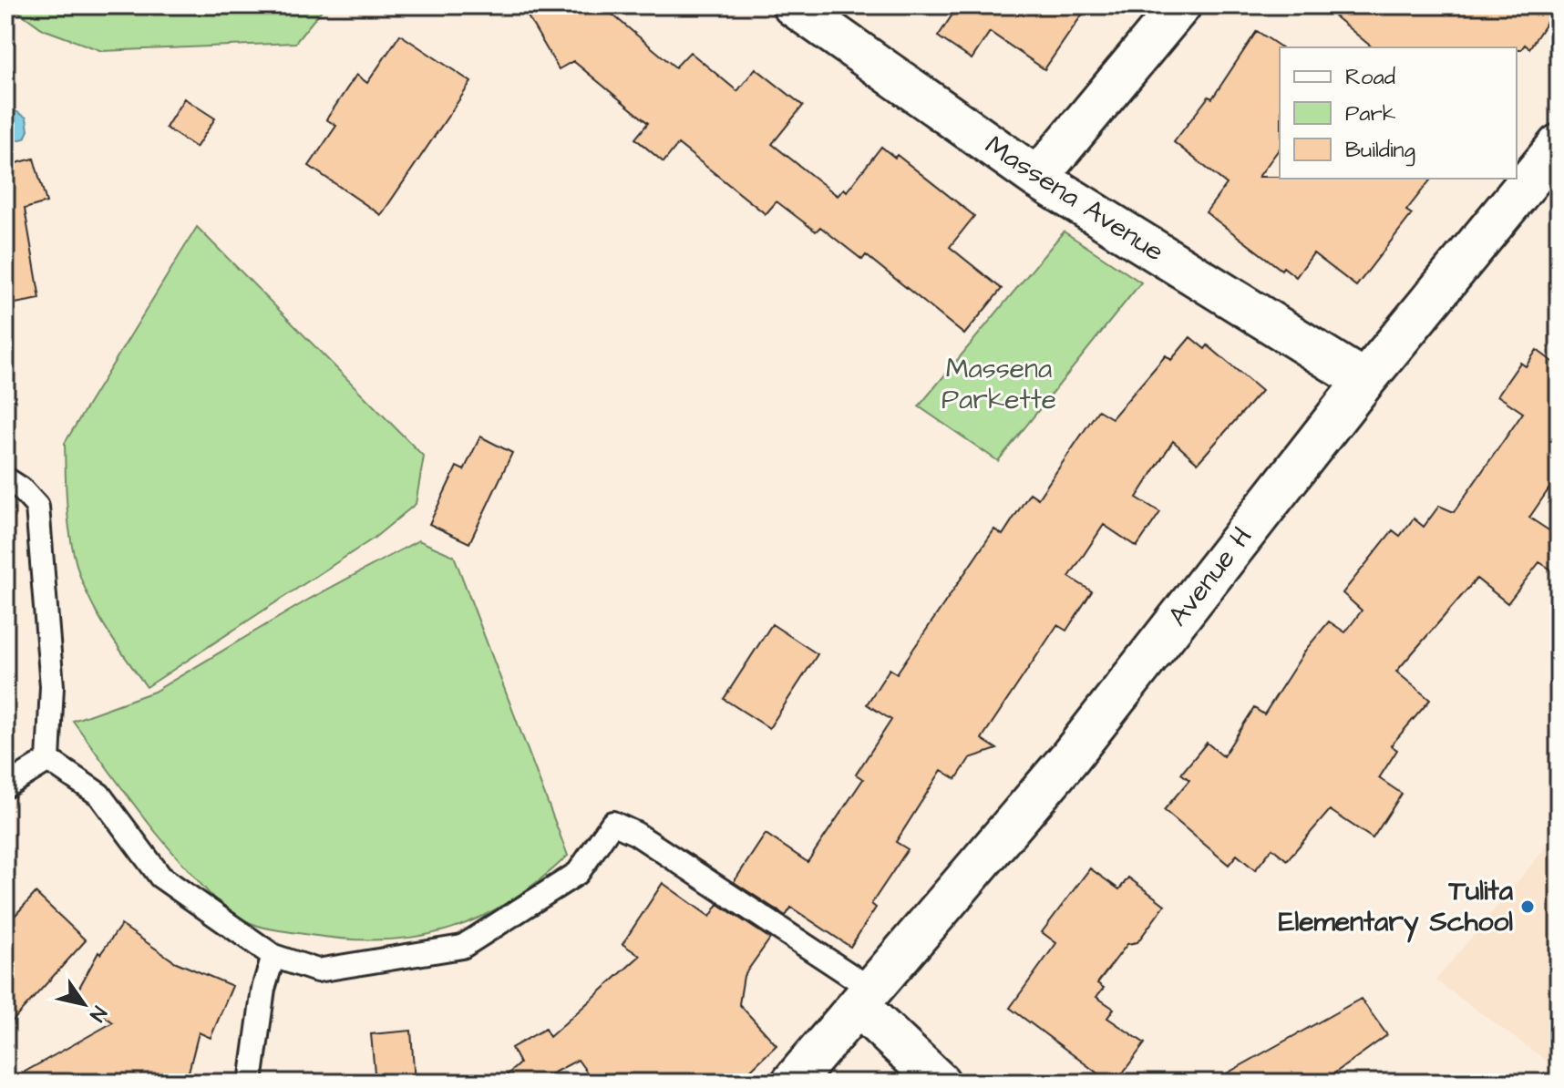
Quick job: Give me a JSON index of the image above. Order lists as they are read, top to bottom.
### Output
{
  "streets": {
    "street": ["Massena Avenue", "Avenue H"]
  },
  "crossings": [
    ["Massena Avenue", "Avenue H"]
  ],
  "parks": ["Massena Parkette"],
  "places": ["Tulita Elementary School"],
  "legend": ["Road", "Park", "Building"],
  "north": "bottom right"
}
